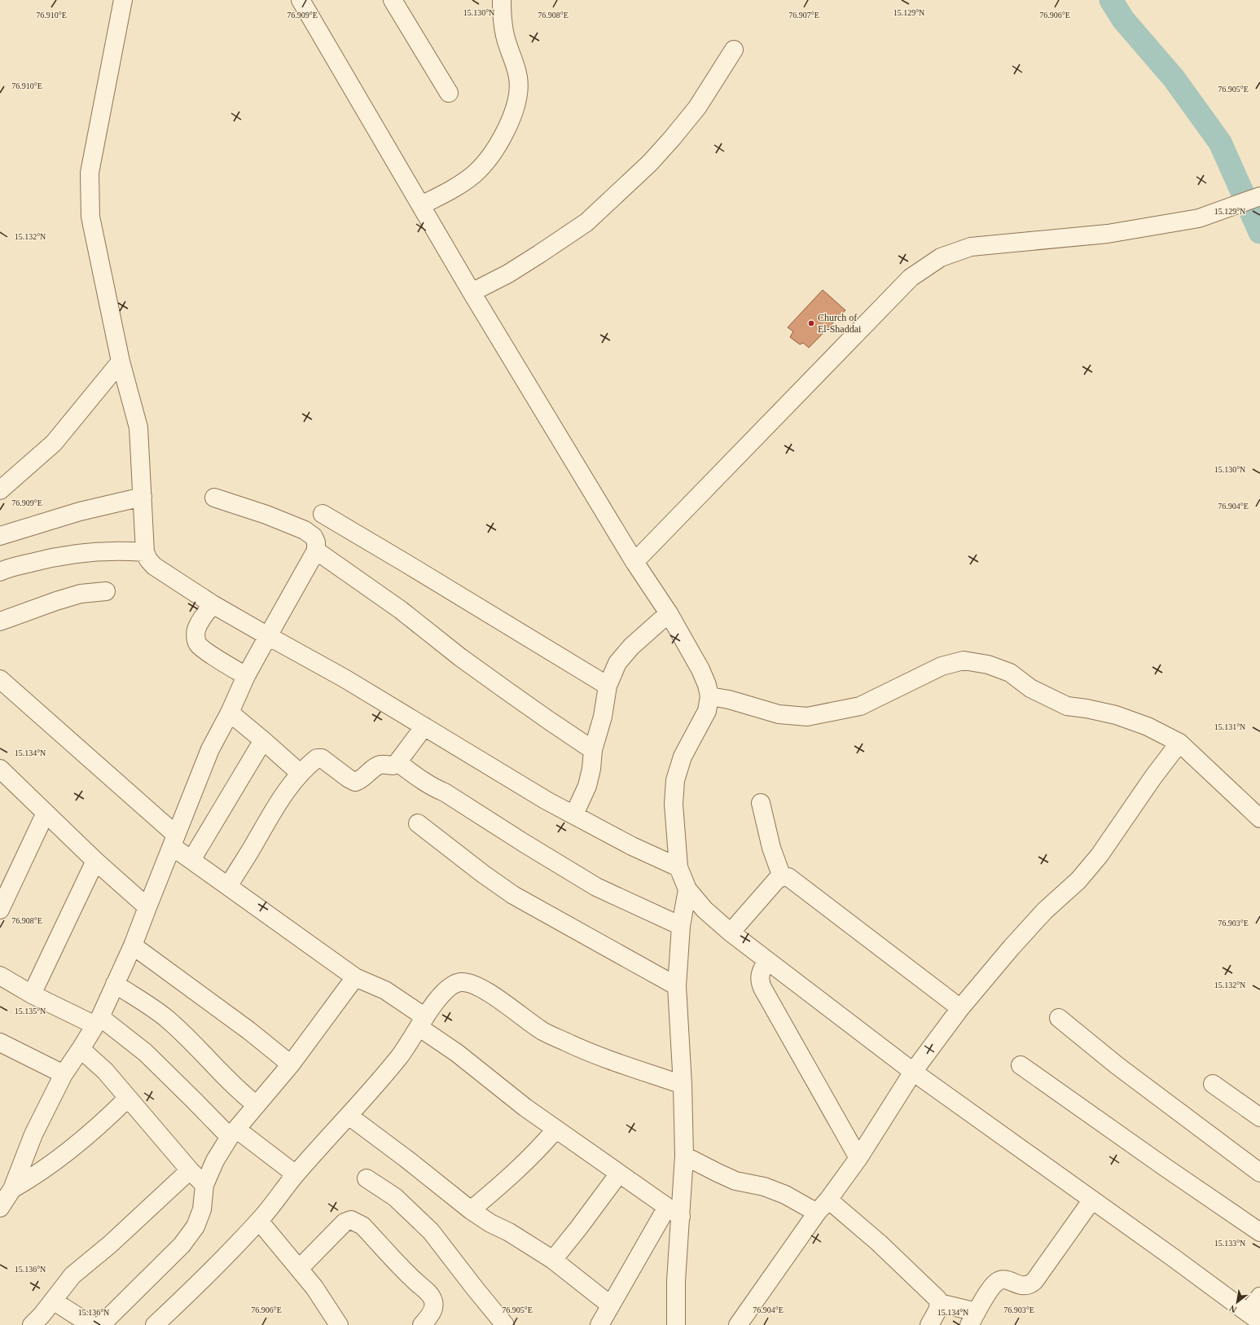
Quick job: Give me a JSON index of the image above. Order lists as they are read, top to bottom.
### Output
{
  "places": ["Church of El-Shaddai"],
  "north": "bottom left",
  "coordinates": [
    "15.129°N",
    "15.130°N",
    "76.908°E",
    "76.907°E",
    "76.910°E",
    "76.909°E",
    "76.906°E",
    "76.905°E",
    "15.132°N",
    "76.904°E",
    "15.131°N",
    "15.134°N",
    "76.903°E",
    "15.135°N",
    "15.133°N",
    "15.136°N"
  ]
}
